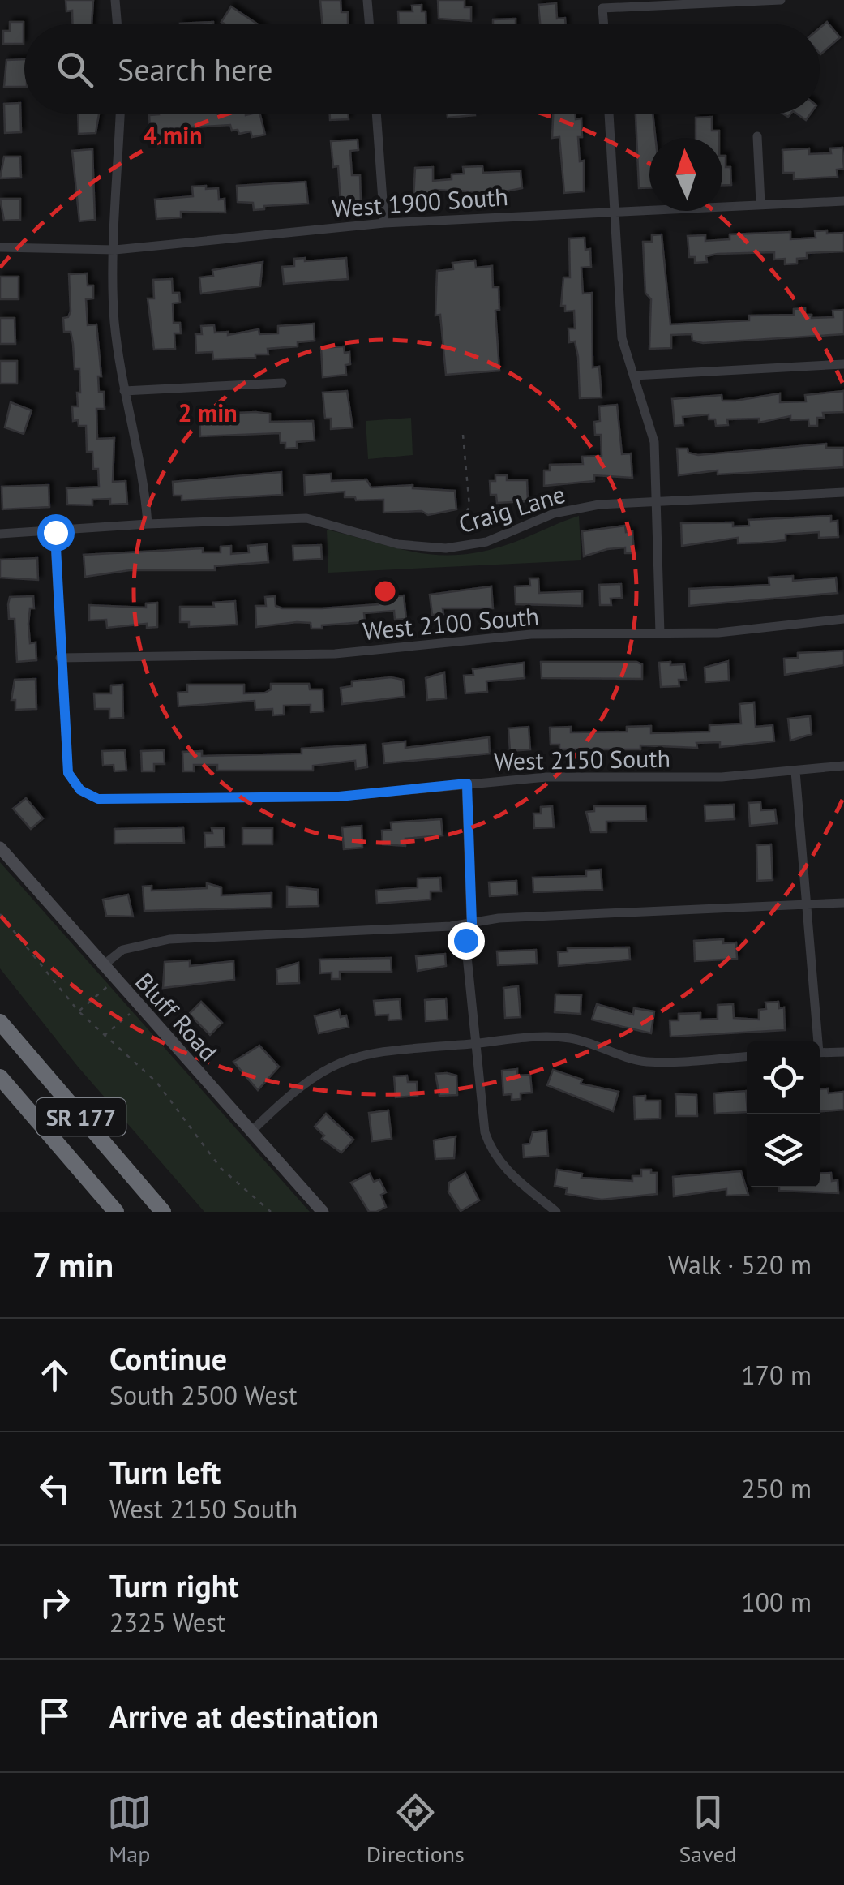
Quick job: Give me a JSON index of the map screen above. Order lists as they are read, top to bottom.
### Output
{
  "streets": {
    "highway": ["SR 177"],
    "street": [
      "West 1900 South",
      "Craig Lane",
      "West 2100 South",
      "West 2150 South",
      "Bluff Road"
    ]
  },
  "crossings": [
    ["West 2100 South", "West 2150 South"]
  ],
  "north": "top",
  "page": {
    "search": "Search here",
    "heading": ["7 min", "Walk · 520 m"],
    "list": [
      ["Continue", "South 2500 West", "170 m"],
      ["Turn left", "West 2150 South", "250 m"],
      ["Turn right", "2325 West", "100 m"],
      "Arrive at destination"
    ],
    "nav": ["Map", "Directions", "Saved"]
  },
  "rings": ["4 min", "2 min"]
}
